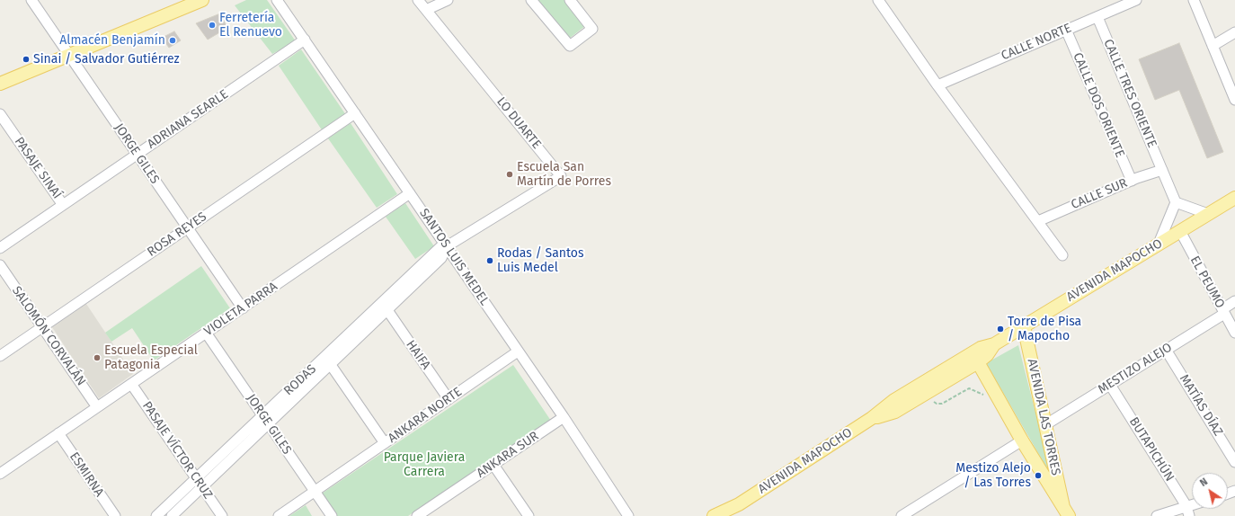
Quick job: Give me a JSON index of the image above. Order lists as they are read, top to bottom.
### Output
{
  "streets": {
    "main road": ["AVENIDA MAPOCHO", "AVENIDA LAS TORRES"],
    "street": [
      "CALLE NORTE",
      "CALLE TRES ORIENTE",
      "CALLE DOS ORIENTE",
      "ADRIANA SEARLE",
      "LO DUARTE",
      "JORGE GILES",
      "PASAJE SINAÍ",
      "CALLE SUR",
      "ROSA REYES",
      "SANTOS LUIS MEDEL",
      "EL PEUMO",
      "VIOLETA PARRA",
      "SALOMÓN CORVALÁN",
      "HAIFA",
      "MESTIZO ALEJO",
      "RODAS",
      "MATÍAS DÍAZ",
      "ANKARA NORTE",
      "BUTAPICHÚN",
      "PASAJE VÍCTOR CRUZ",
      "ANKARA SUR",
      "ESMIRNA"
    ]
  },
  "crossings": [
    ["CALLE NORTE", "CALLE TRES ORIENTE"],
    ["CALLE NORTE", "CALLE DOS ORIENTE"],
    ["CALLE TRES ORIENTE", "CALLE SUR"],
    ["CALLE DOS ORIENTE", "CALLE SUR"],
    ["ADRIANA SEARLE", "JORGE GILES"],
    ["ADRIANA SEARLE", "PASAJE SINAÍ"],
    ["ADRIANA SEARLE", "SANTOS LUIS MEDEL"],
    ["LO DUARTE", "SANTOS LUIS MEDEL"],
    ["LO DUARTE", "RODAS"],
    ["JORGE GILES", "ROSA REYES"],
    ["JORGE GILES", "VIOLETA PARRA"],
    ["JORGE GILES", "RODAS"],
    ["JORGE GILES", "ANKARA NORTE"],
    ["ROSA REYES", "SANTOS LUIS MEDEL"],
    ["ROSA REYES", "SALOMÓN CORVALÁN"],
    ["SANTOS LUIS MEDEL", "VIOLETA PARRA"],
    ["SANTOS LUIS MEDEL", "RODAS"],
    ["SANTOS LUIS MEDEL", "ANKARA NORTE"],
    ["SANTOS LUIS MEDEL", "ANKARA SUR"],
    ["AVENIDA MAPOCHO", "EL PEUMO"],
    ["AVENIDA MAPOCHO", "AVENIDA LAS TORRES"],
    ["EL PEUMO", "MESTIZO ALEJO"],
    ["VIOLETA PARRA", "SALOMÓN CORVALÁN"],
    ["VIOLETA PARRA", "PASAJE VÍCTOR CRUZ"],
    ["VIOLETA PARRA", "ESMIRNA"],
    ["HAIFA", "RODAS"],
    ["HAIFA", "ANKARA NORTE"],
    ["MESTIZO ALEJO", "MATÍAS DÍAZ"],
    ["MESTIZO ALEJO", "AVENIDA LAS TORRES"],
    ["MESTIZO ALEJO", "BUTAPICHÚN"],
    ["RODAS", "PASAJE VÍCTOR CRUZ"]
  ],
  "parks": ["Parque Javiera Carrera"],
  "places": [
    "Ferretería El Renuevo",
    "Almacén Benjamín",
    "Sinai / Salvador Gutiérrez",
    "Escuela San Martín de Porres",
    "Rodas / Santos Luis Medel",
    "Torre de Pisa / Mapocho",
    "Escuela Especial Patagonia",
    "Mestizo Alejo / Las Torres"
  ],
  "north": "top left"
}
